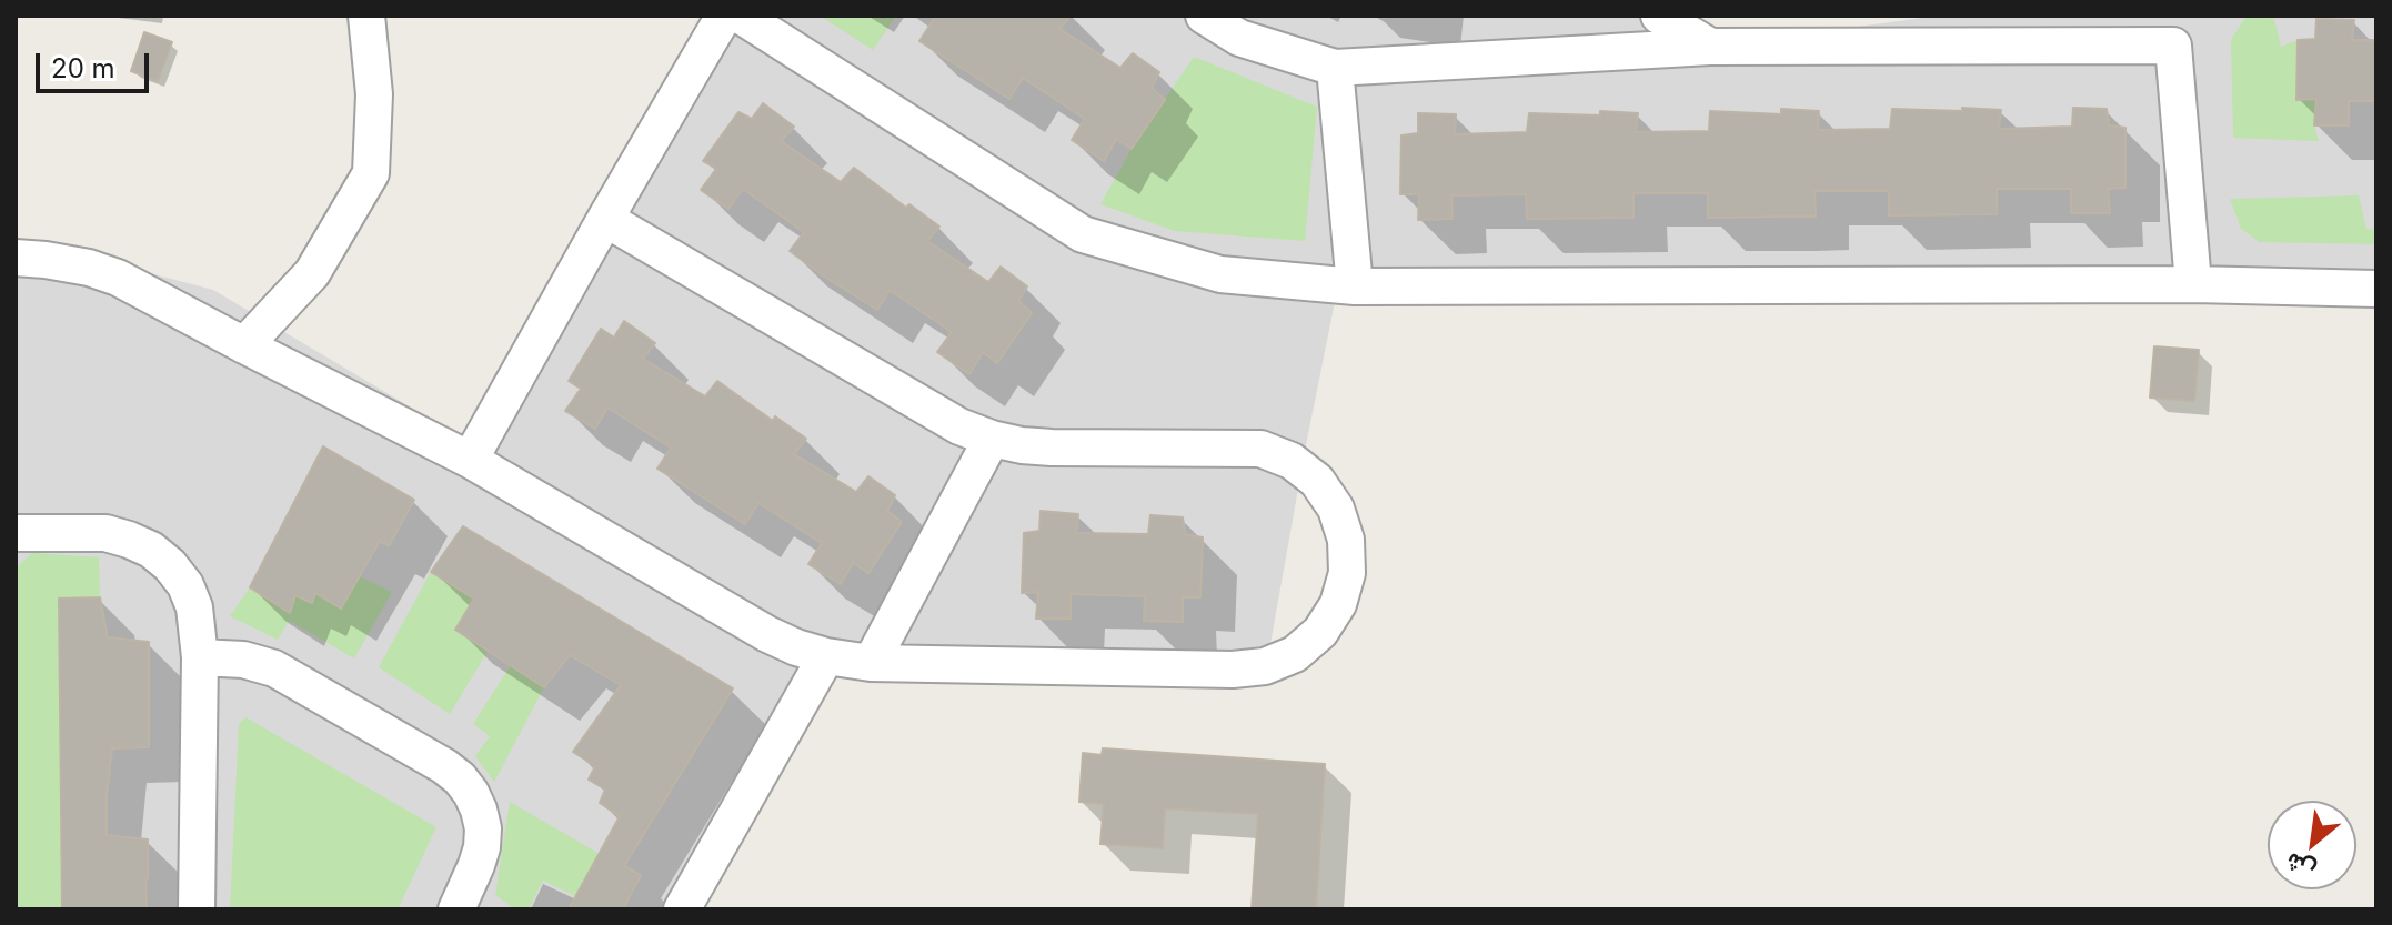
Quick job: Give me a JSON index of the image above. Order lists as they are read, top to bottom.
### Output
{
  "scale_bar": "20 m",
  "north": "bottom left"
}
